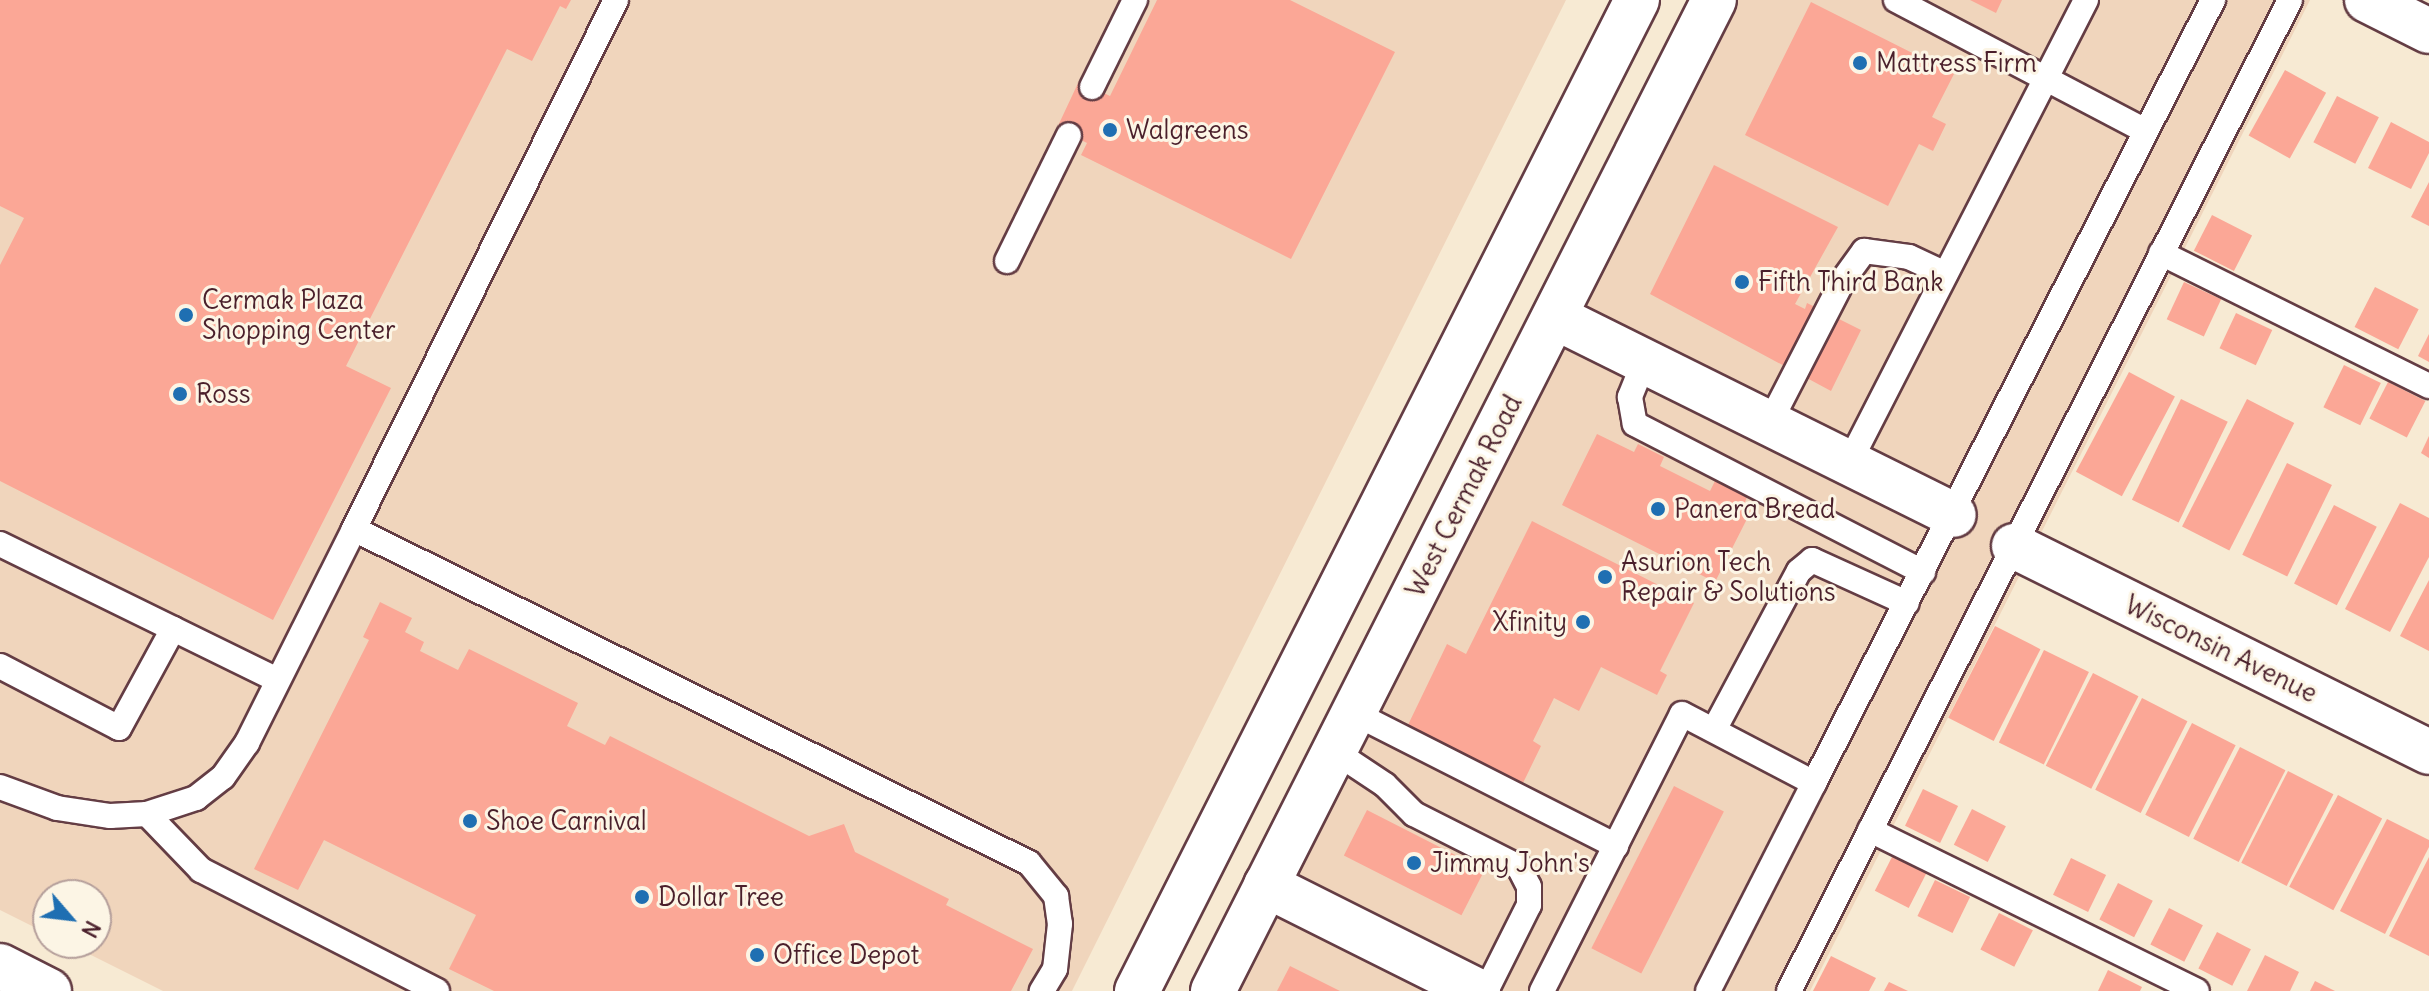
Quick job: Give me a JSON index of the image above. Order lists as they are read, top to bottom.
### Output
{
  "streets": {
    "main road": ["West Cermak Road", "Wisconsin Avenue"]
  },
  "places": [
    "Mattress Firm",
    "Walgreens",
    "Fifth Third Bank",
    "Cermak Plaza Shopping Center",
    "Ross",
    "Panera Bread",
    "Asurion Tech Repair & Solutions",
    "Xfinity",
    "Shoe Carnival",
    "Jimmy John's",
    "Dollar Tree",
    "Office Depot"
  ],
  "north": "bottom right"
}
